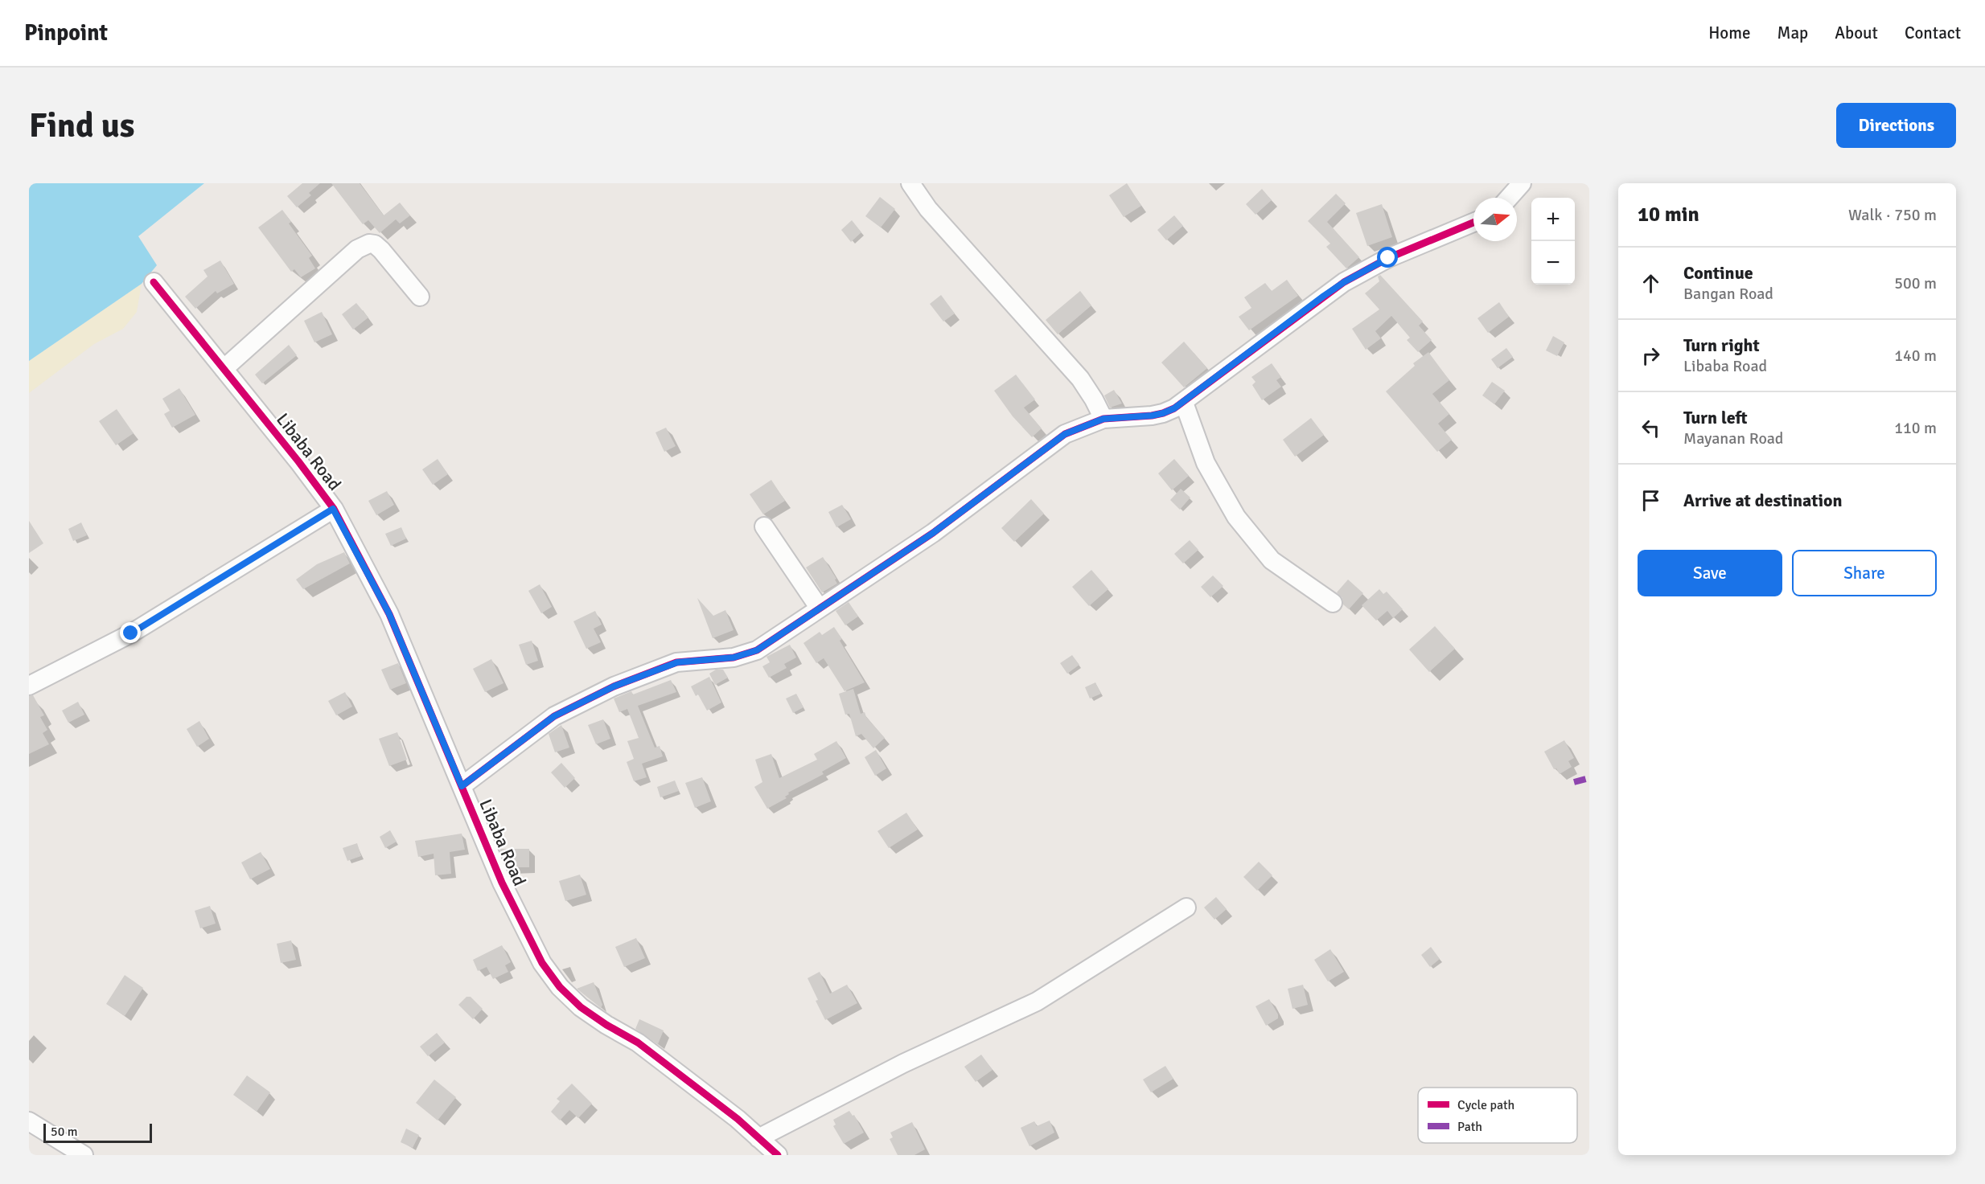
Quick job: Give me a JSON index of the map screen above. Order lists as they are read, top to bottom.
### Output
{
  "streets": {
    "street": ["Libaba Road"]
  },
  "legend": ["Cycle path", "Path"],
  "scale_bar": "50 m",
  "north": "right",
  "page": {
    "header": "Pinpoint",
    "nav": [
      "Home",
      "Map",
      "About",
      "Contact"
    ],
    "buttons": [
      "Directions",
      ["Save", "Share"]
    ],
    "title": "Find us",
    "heading": ["10 min", "Walk · 750 m"],
    "map_buttons": ["+", "−"],
    "list": [
      ["Continue", "Bangan Road", "500 m"],
      ["Turn right", "Libaba Road", "140 m"],
      ["Turn left", "Mayanan Road", "110 m"],
      "Arrive at destination"
    ],
    "scale": "50 m"
  }
}
